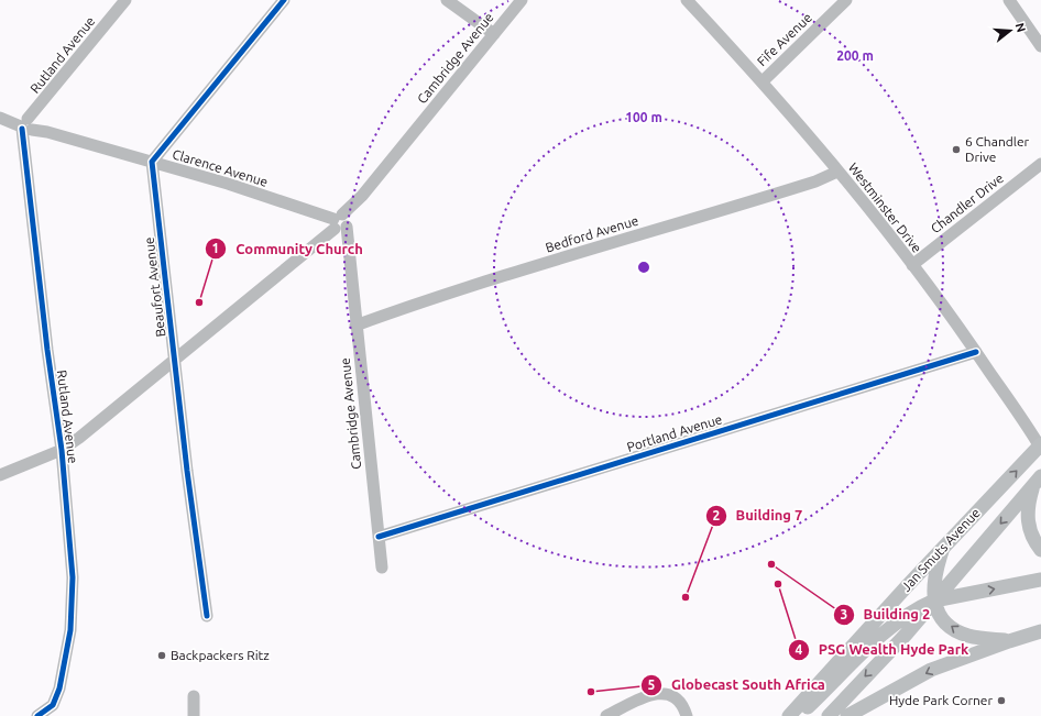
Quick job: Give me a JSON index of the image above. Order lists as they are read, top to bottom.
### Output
{
  "streets": {
    "main road": ["Jan Smuts Avenue"],
    "street": [
      "Fife Avenue",
      "Rutland Avenue",
      "Cambridge Avenue",
      "Clarence Avenue",
      "Chandler Drive",
      "Westminster Drive",
      "Bedford Avenue",
      "Beaufort Avenue",
      "Portland Avenue"
    ]
  },
  "crossings": [
    ["Fife Avenue", "Westminster Drive"],
    ["Rutland Avenue", "Clarence Avenue"],
    ["Cambridge Avenue", "Clarence Avenue"],
    ["Cambridge Avenue", "Bedford Avenue"],
    ["Cambridge Avenue", "Portland Avenue"],
    ["Clarence Avenue", "Beaufort Avenue"],
    ["Chandler Drive", "Westminster Drive"],
    ["Westminster Drive", "Bedford Avenue"],
    ["Westminster Drive", "Portland Avenue"],
    ["Westminster Drive", "Jan Smuts Avenue"]
  ],
  "places": [
    "6 Chandler Drive",
    "Community Church",
    "Building 2",
    "PSG Wealth Hyde Park",
    "Building 7",
    "Backpackers Ritz",
    "Globecast South Africa",
    "Hyde Park Corner"
  ],
  "north": "right",
  "rings": ["200 m", "100 m"]
}
